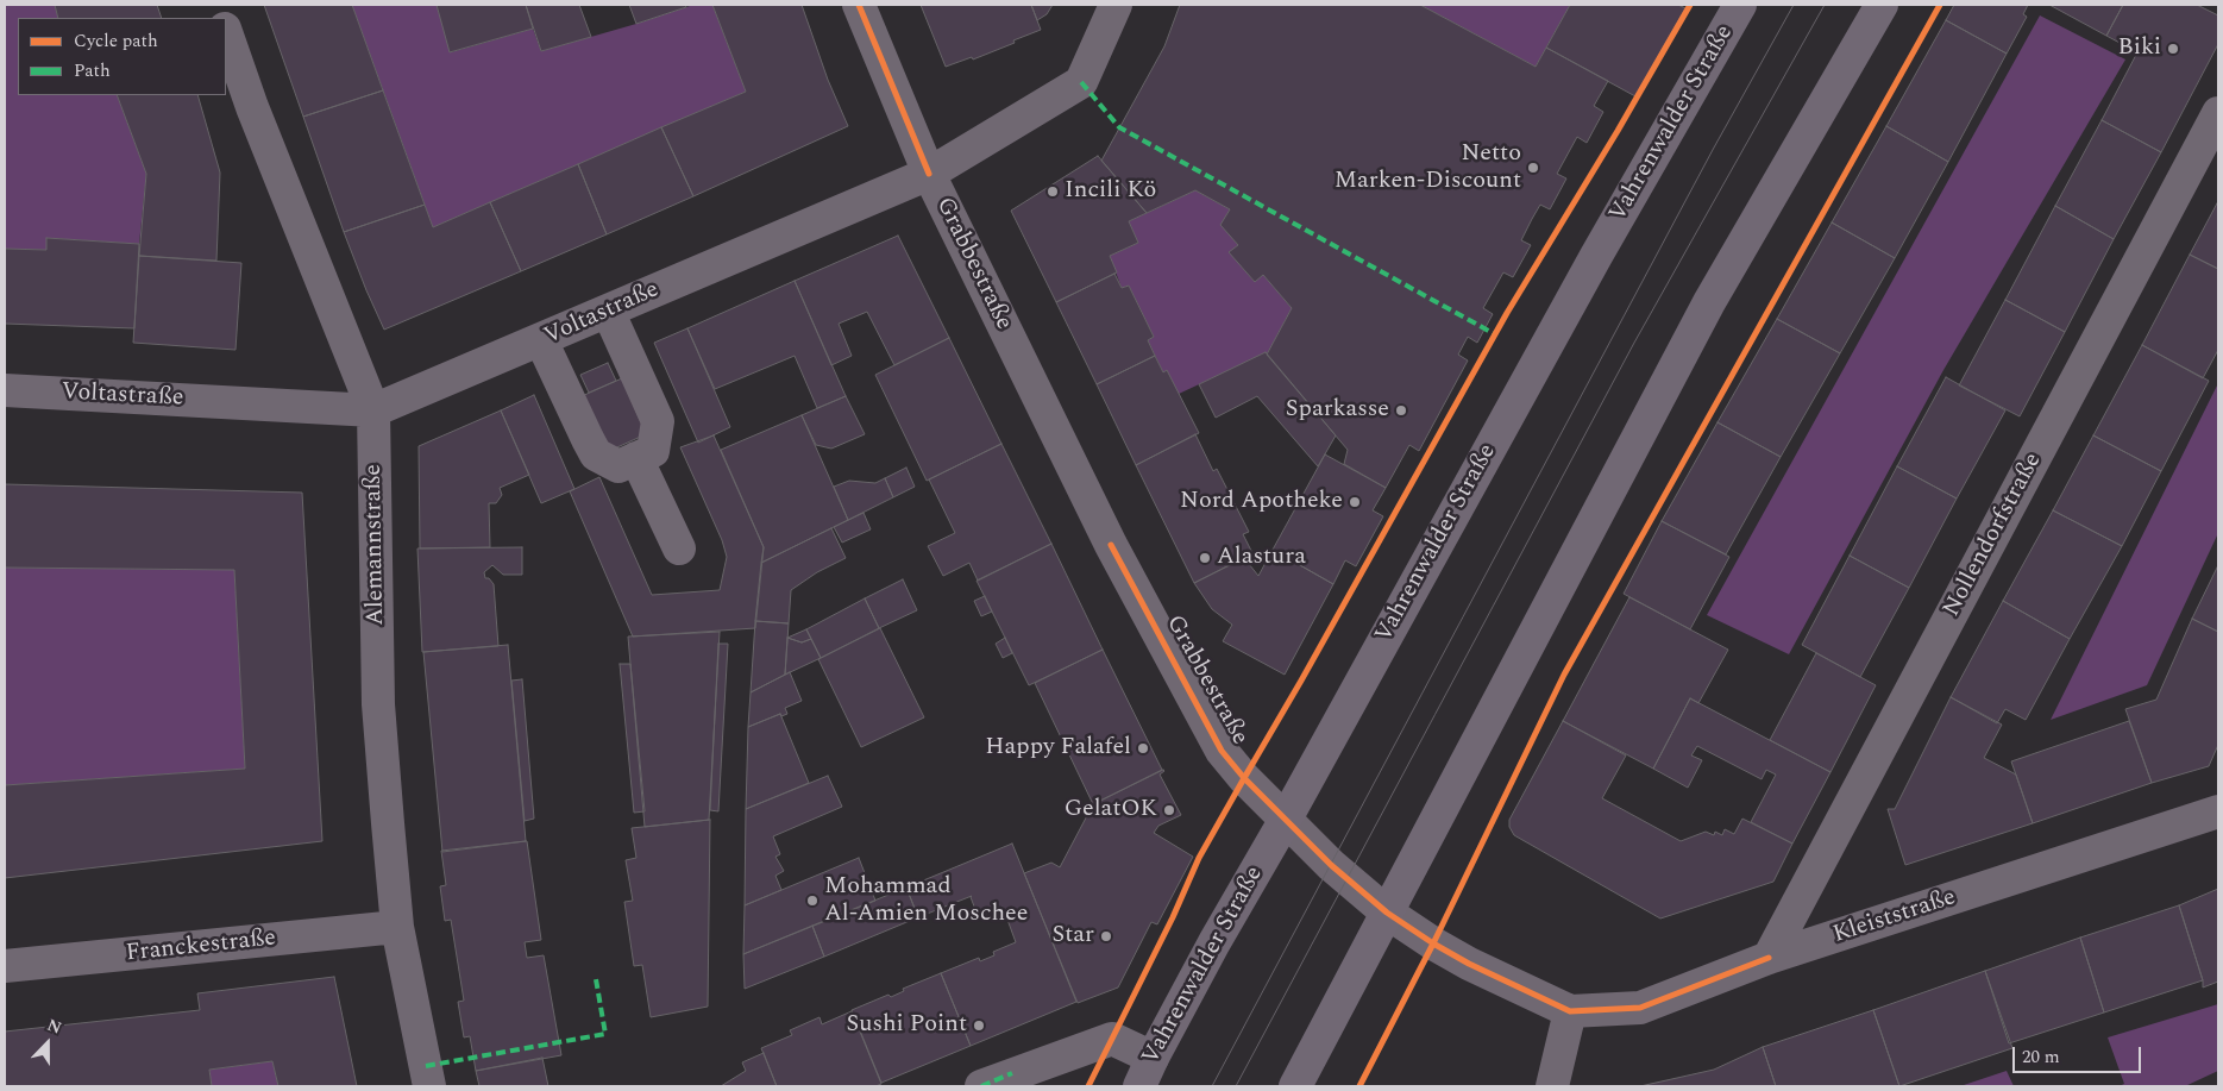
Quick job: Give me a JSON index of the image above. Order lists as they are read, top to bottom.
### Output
{
  "streets": {
    "main road": ["Vahrenwalder Straße"],
    "street": [
      "Grabbestraße",
      "Voltastraße",
      "Nollendorfstraße",
      "Alemannstraße",
      "Kleiststraße",
      "Franckestraße"
    ]
  },
  "crossings": [
    ["Vahrenwalder Straße", "Grabbestraße"],
    ["Grabbestraße", "Voltastraße"],
    ["Grabbestraße", "Kleiststraße"],
    ["Voltastraße", "Alemannstraße"],
    ["Nollendorfstraße", "Kleiststraße"],
    ["Alemannstraße", "Franckestraße"]
  ],
  "places": [
    "Biki",
    "Netto Marken-Discount",
    "Incili Kö",
    "Sparkasse",
    "Nord Apotheke",
    "Alastura",
    "Happy Falafel",
    "GelatOK",
    "Mohammad Al-Amien Moschee",
    "Star",
    "Sushi Point"
  ],
  "legend": ["Cycle path", "Path"],
  "scale_bar": "20 m",
  "north": "top"
}
